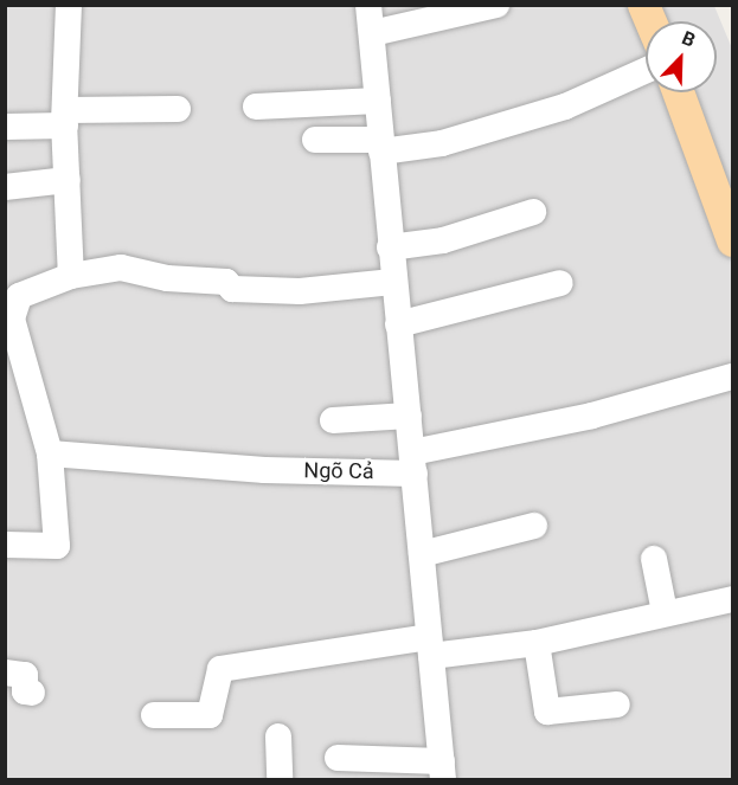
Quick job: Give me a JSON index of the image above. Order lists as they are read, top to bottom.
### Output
{
  "streets": {
    "street": ["Ngõ Cả"]
  },
  "north": "top right"
}
